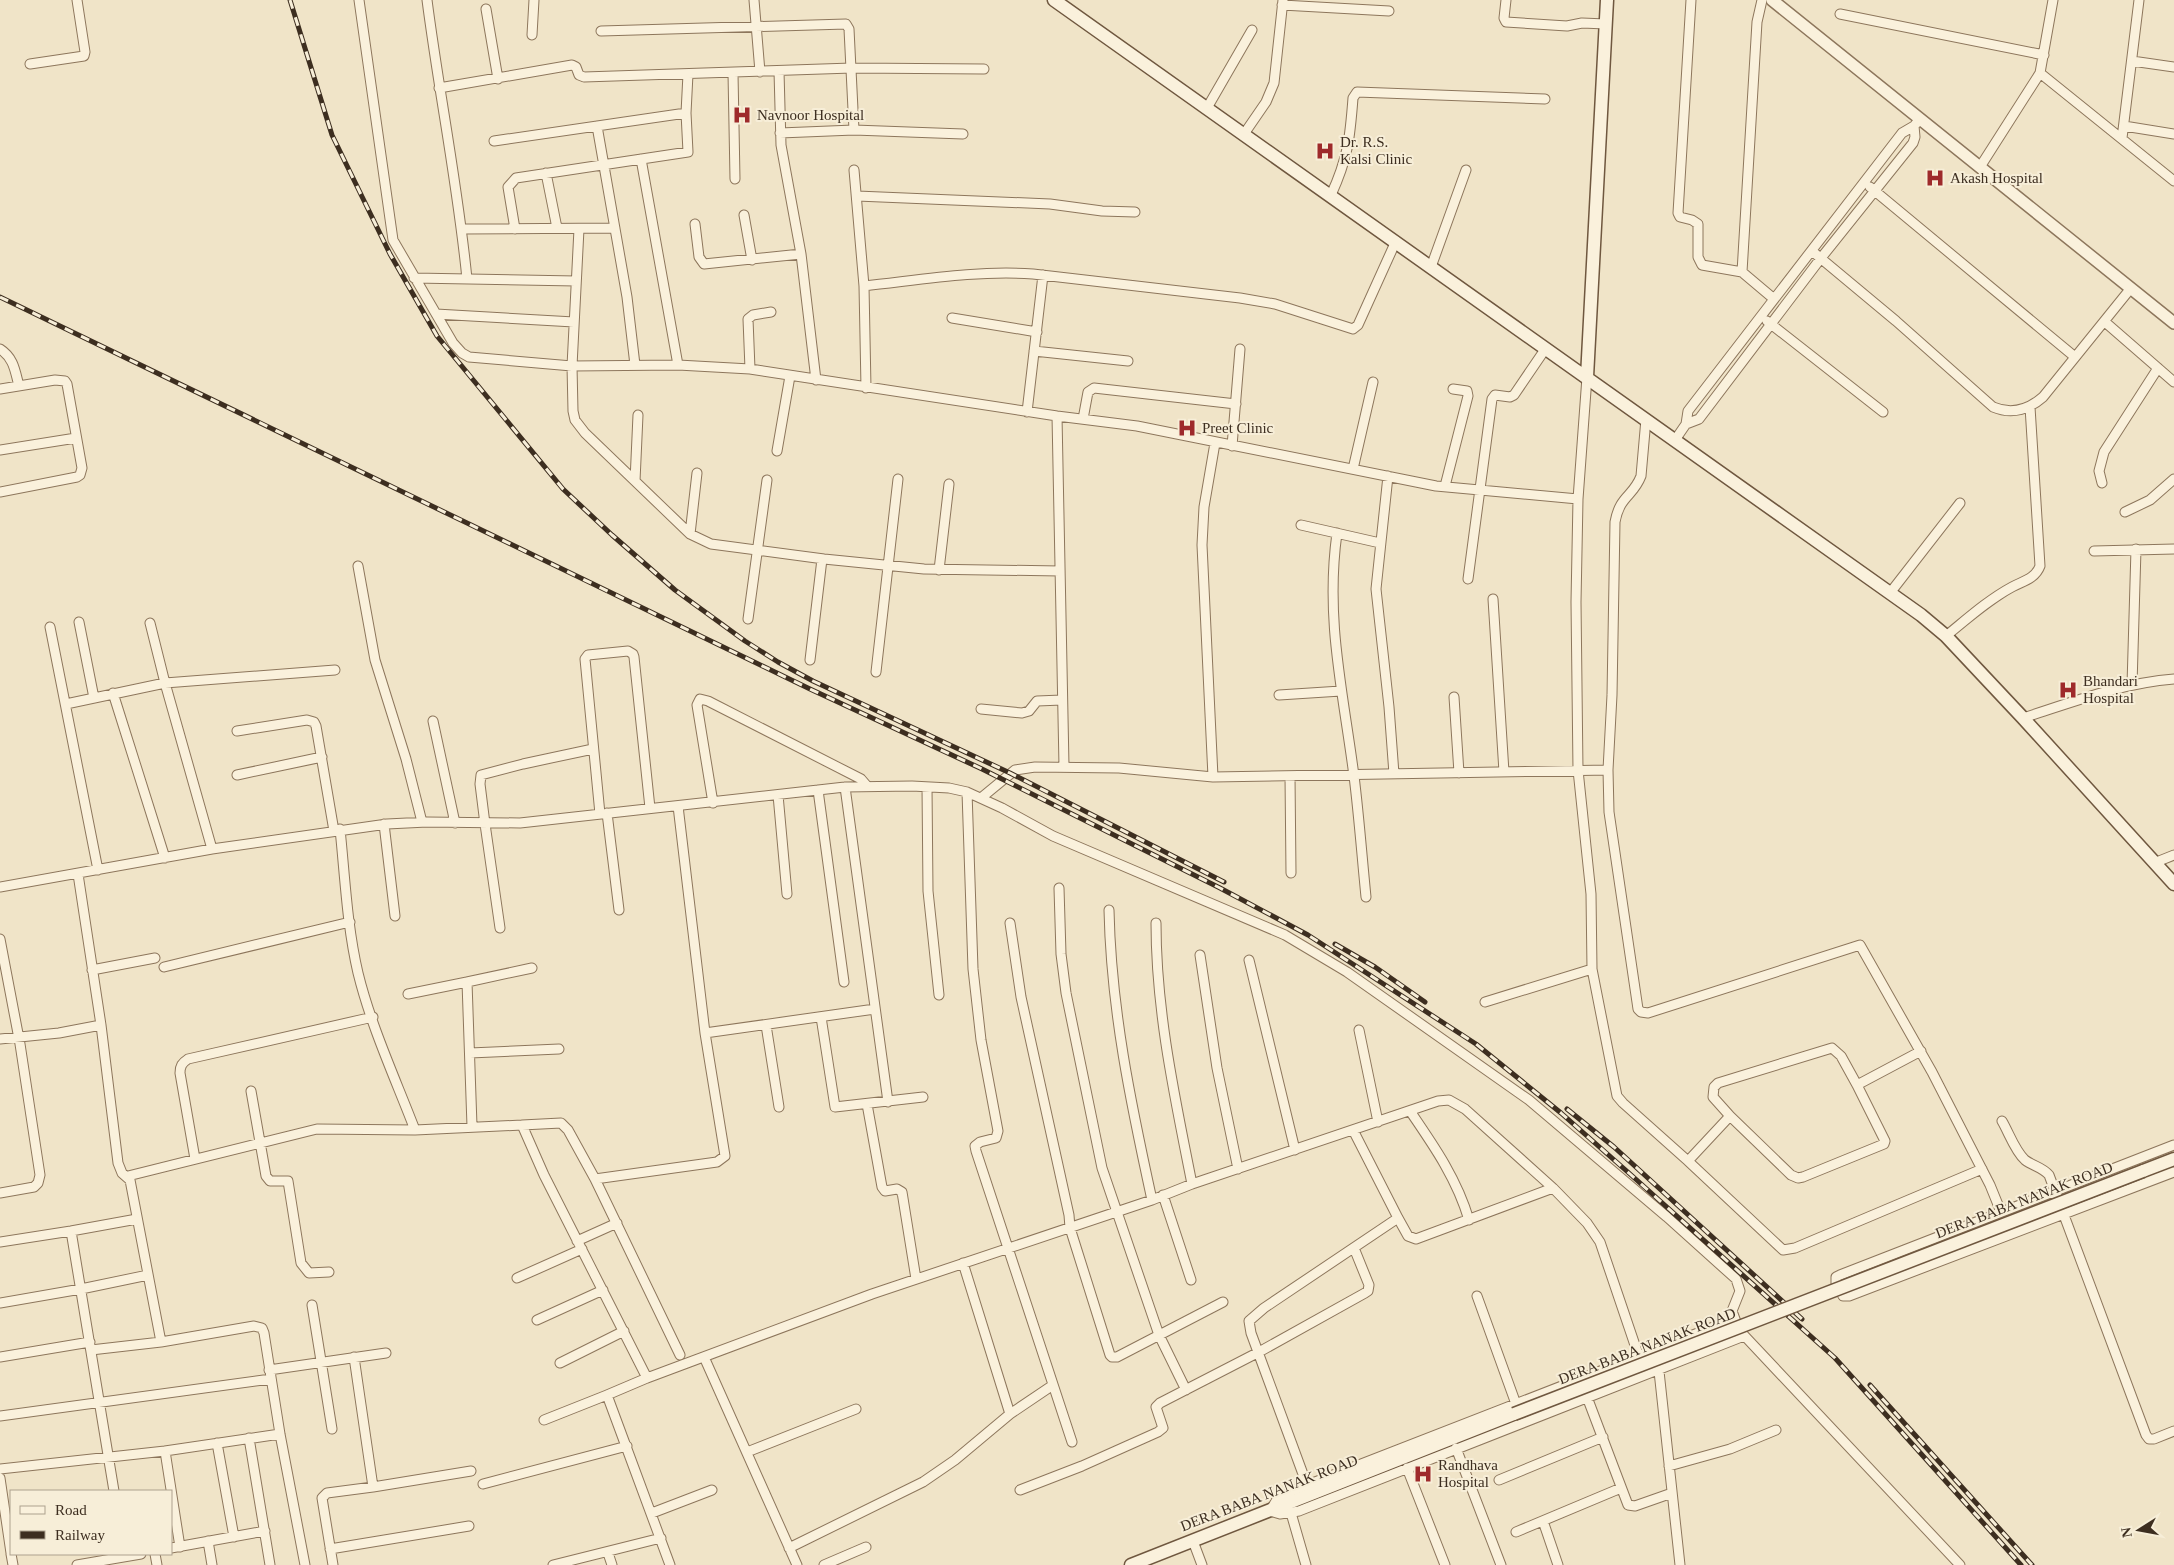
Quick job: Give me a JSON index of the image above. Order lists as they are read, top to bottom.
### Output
{
  "streets": {
    "main road": ["DERA BABA NANAK ROAD"]
  },
  "places": {
    "hospital": [
      "Navnoor Hospital",
      "Dr. R.S. Kalsi Clinic",
      "Akash Hospital",
      "Preet Clinic",
      "Bhandari Hospital",
      "Randhava Hospital"
    ]
  },
  "legend": ["Road", "Railway"],
  "north": "left"
}
